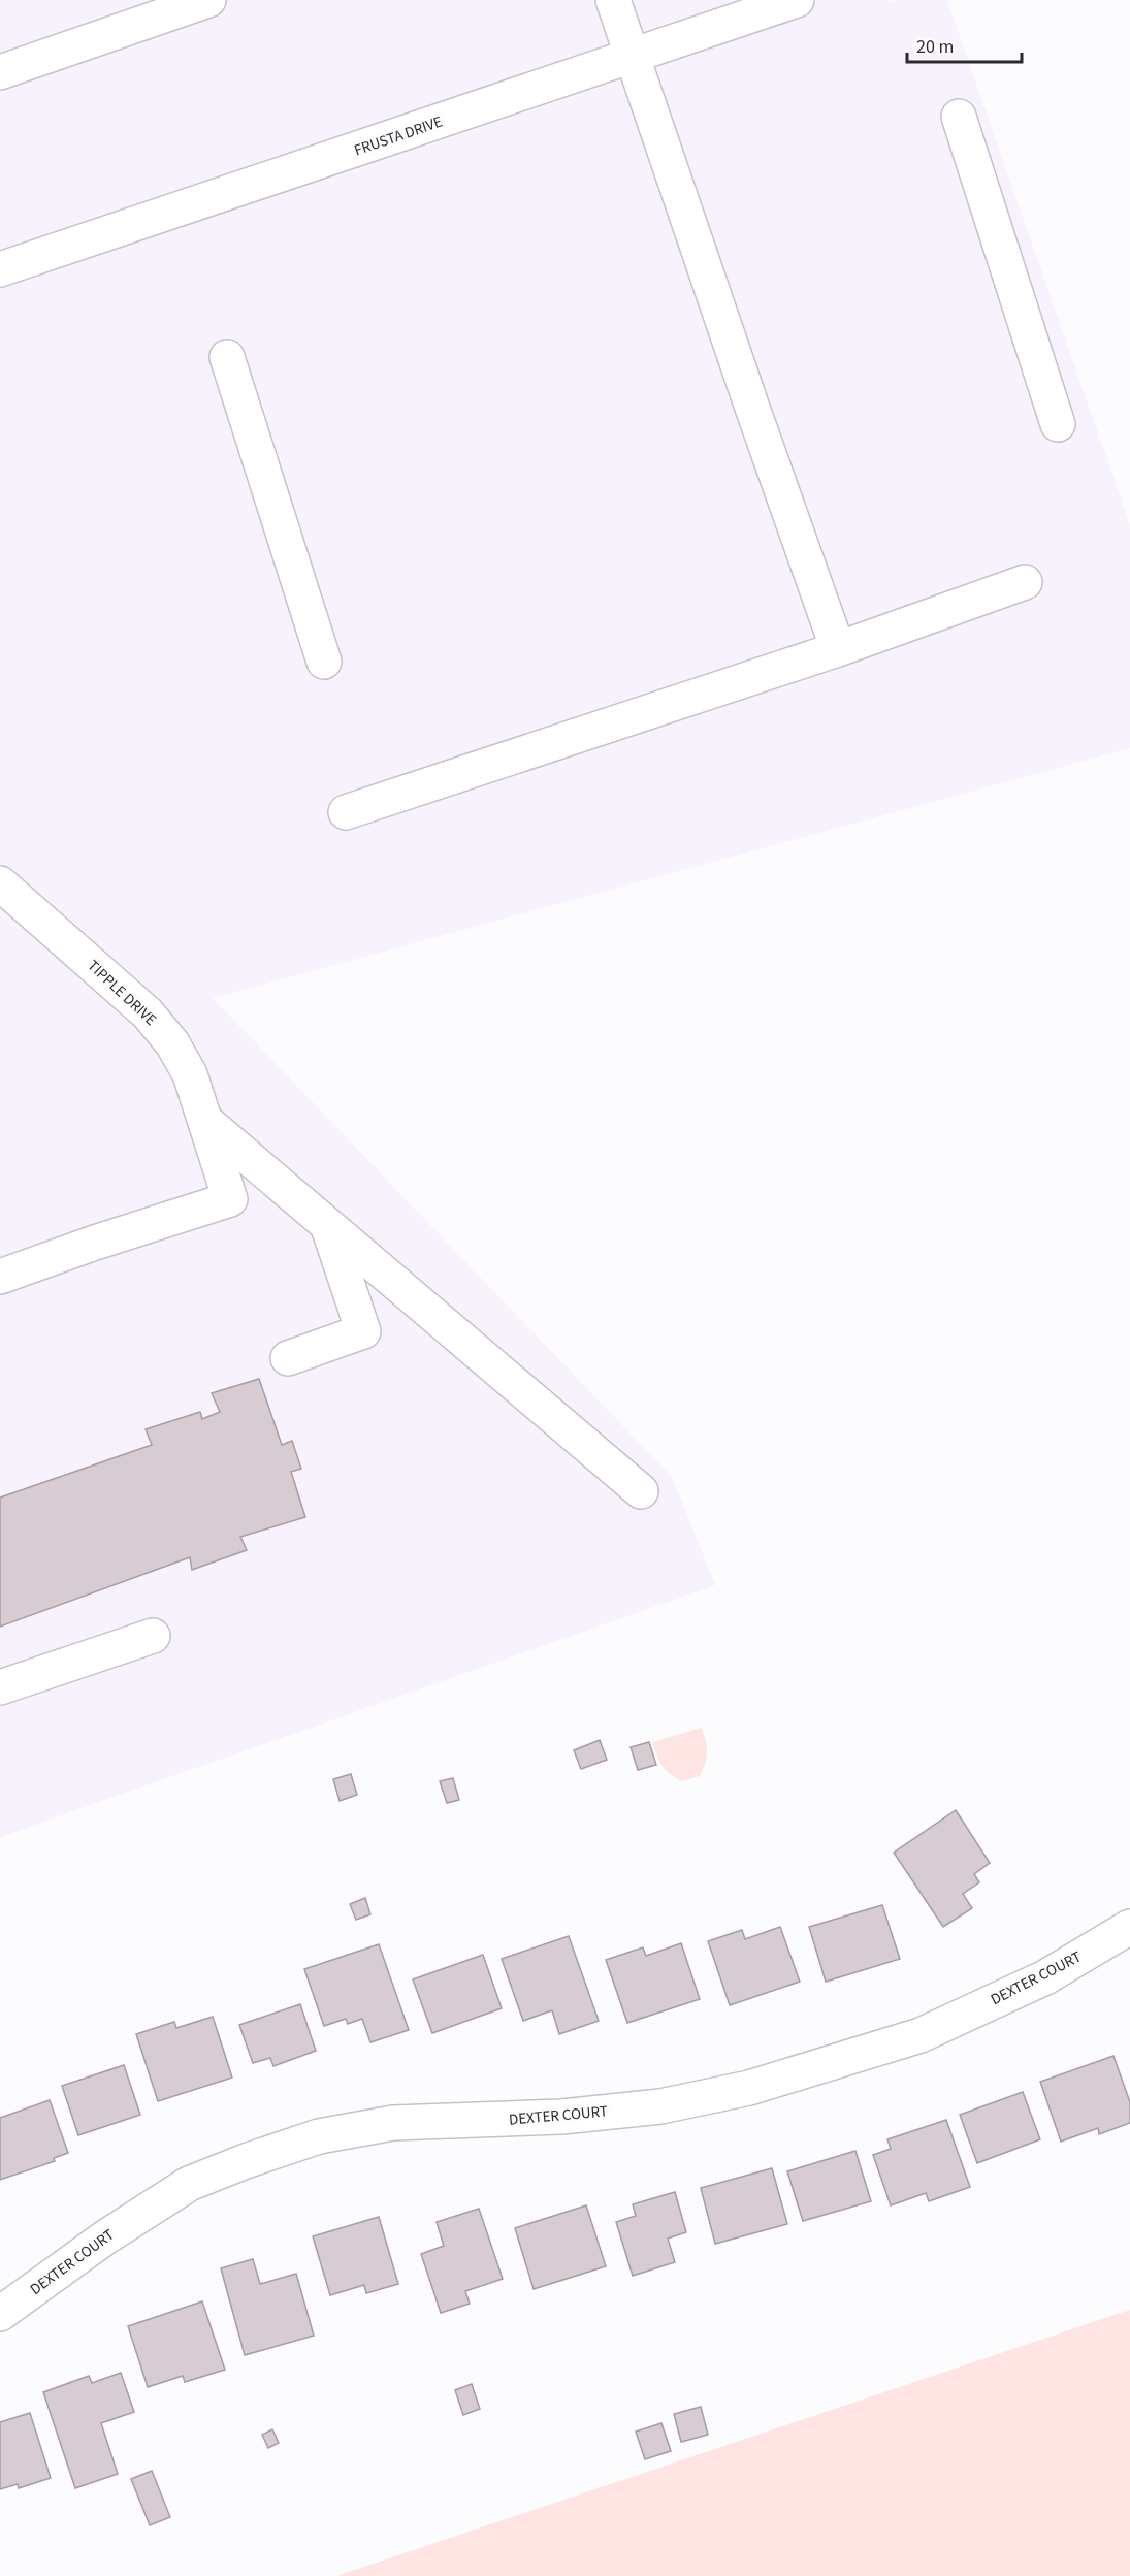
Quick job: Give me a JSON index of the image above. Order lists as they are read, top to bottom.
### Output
{
  "streets": {
    "street": ["FRUSTA DRIVE", "TIPPLE DRIVE", "DEXTER COURT"]
  },
  "scale_bar": "20 m"
}
